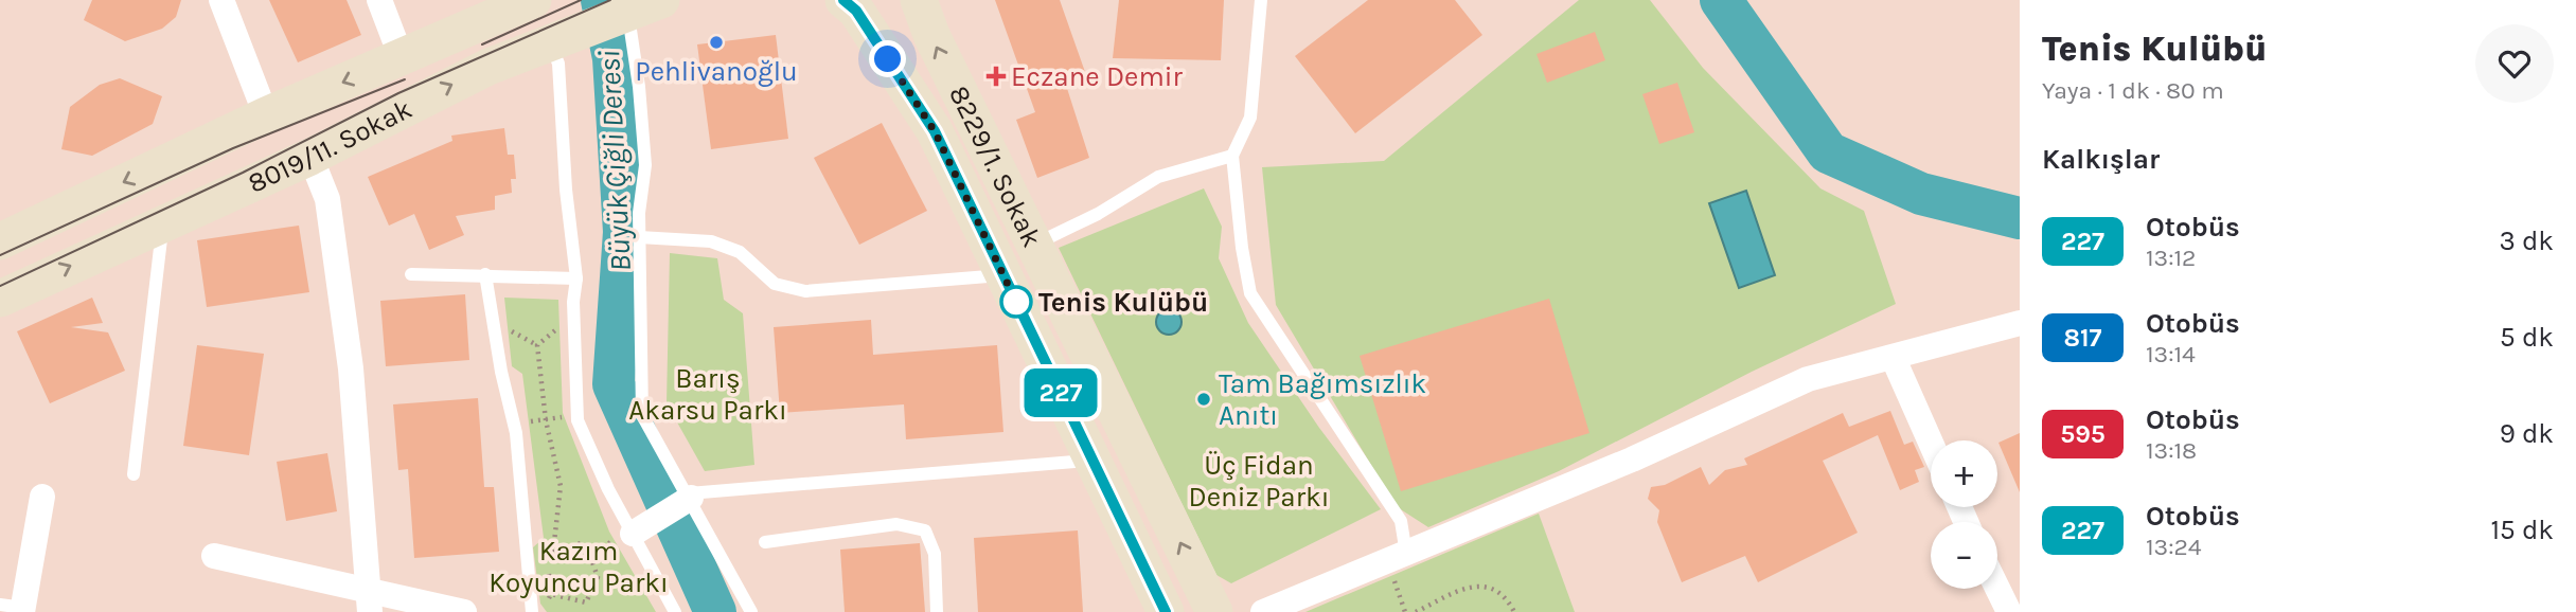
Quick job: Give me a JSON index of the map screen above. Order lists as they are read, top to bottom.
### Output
{
  "streets": {
    "street": ["8019/11. Sokak", "8229/1. Sokak"]
  },
  "water": ["Büyük Çiğli Deresi"],
  "parks": ["Barış Akarsu Parkı", "Üç Fidan Deniz Parkı", "Kazım Koyuncu Parkı"],
  "places": {
    "other": ["Pehlivanoğlu", "Tenis Kulübü", "Tam Bağımsızlık Anıtı"],
    "health": ["Eczane Demir"]
  },
  "lines": ["bus line 227"],
  "page": {
    "on_map": "227",
    "heading": [
      ["Tenis Kulübü", "Yaya · 1 dk · 80 m"],
      "Kalkışlar"
    ],
    "list": [
      {
        "mark": "227",
        "name": "Otobüs",
        "note": "13:12",
        "value": "3 dk"
      },
      {
        "mark": "817",
        "name": "Otobüs",
        "note": "13:14",
        "value": "5 dk"
      },
      {
        "mark": "595",
        "name": "Otobüs",
        "note": "13:18",
        "value": "9 dk"
      },
      {
        "mark": "227",
        "name": "Otobüs",
        "note": "13:24",
        "value": "15 dk"
      }
    ],
    "map_buttons": ["+", "−"]
  }
}
